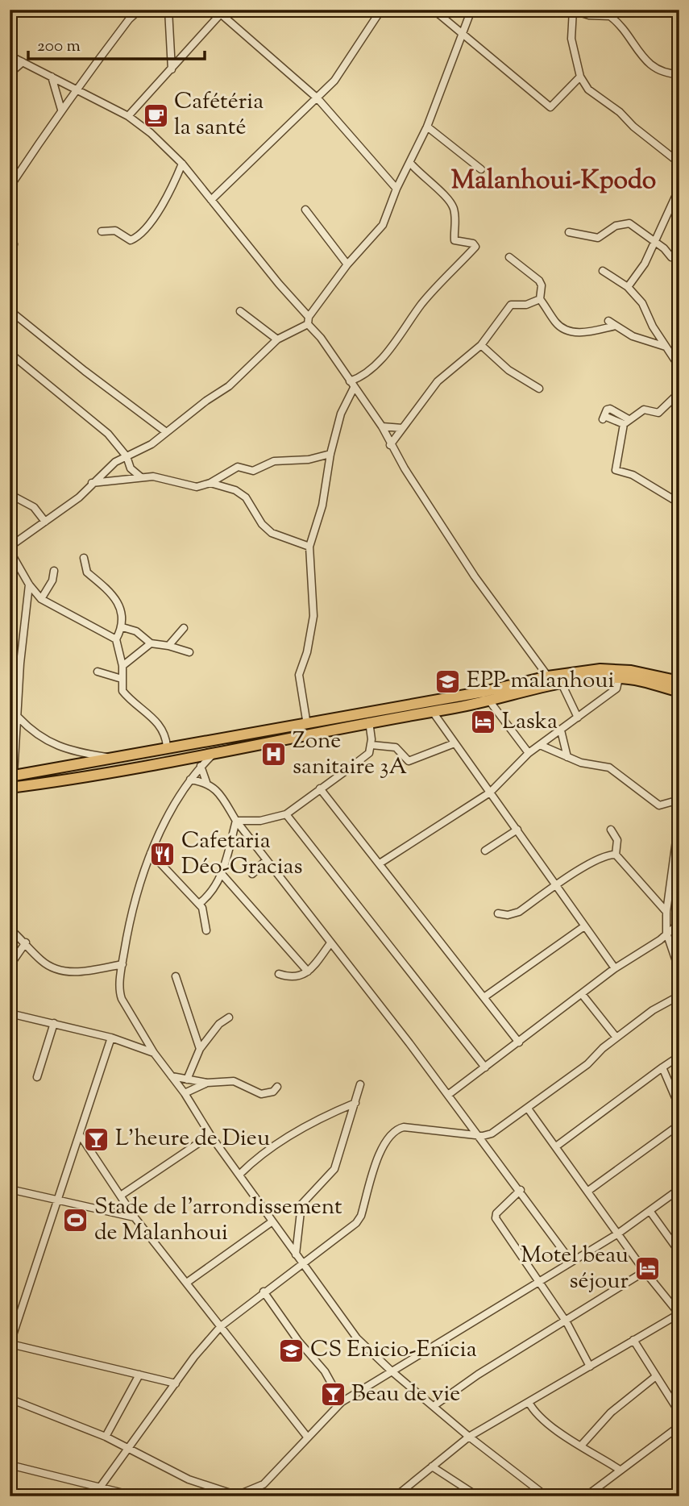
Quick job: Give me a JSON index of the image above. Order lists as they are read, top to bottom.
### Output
{
  "districts": ["Malanhoui-Kpodo"],
  "places": {
    "cafe": ["Cafétéria la santé"],
    "school or university": ["EPP malanhoui", "CS Enicio-Enicia"],
    "hotel": ["Laska", "Motel beau séjour"],
    "hospital": ["Zone sanitaire 3A"],
    "restaurant": ["Cafetaria Déo-Gracias"],
    "bar": ["L'heure de Dieu", "Beau de vie"],
    "sports": ["Stade de l'arrondissement de Malanhoui"]
  },
  "scale_bar": "200 m"
}
